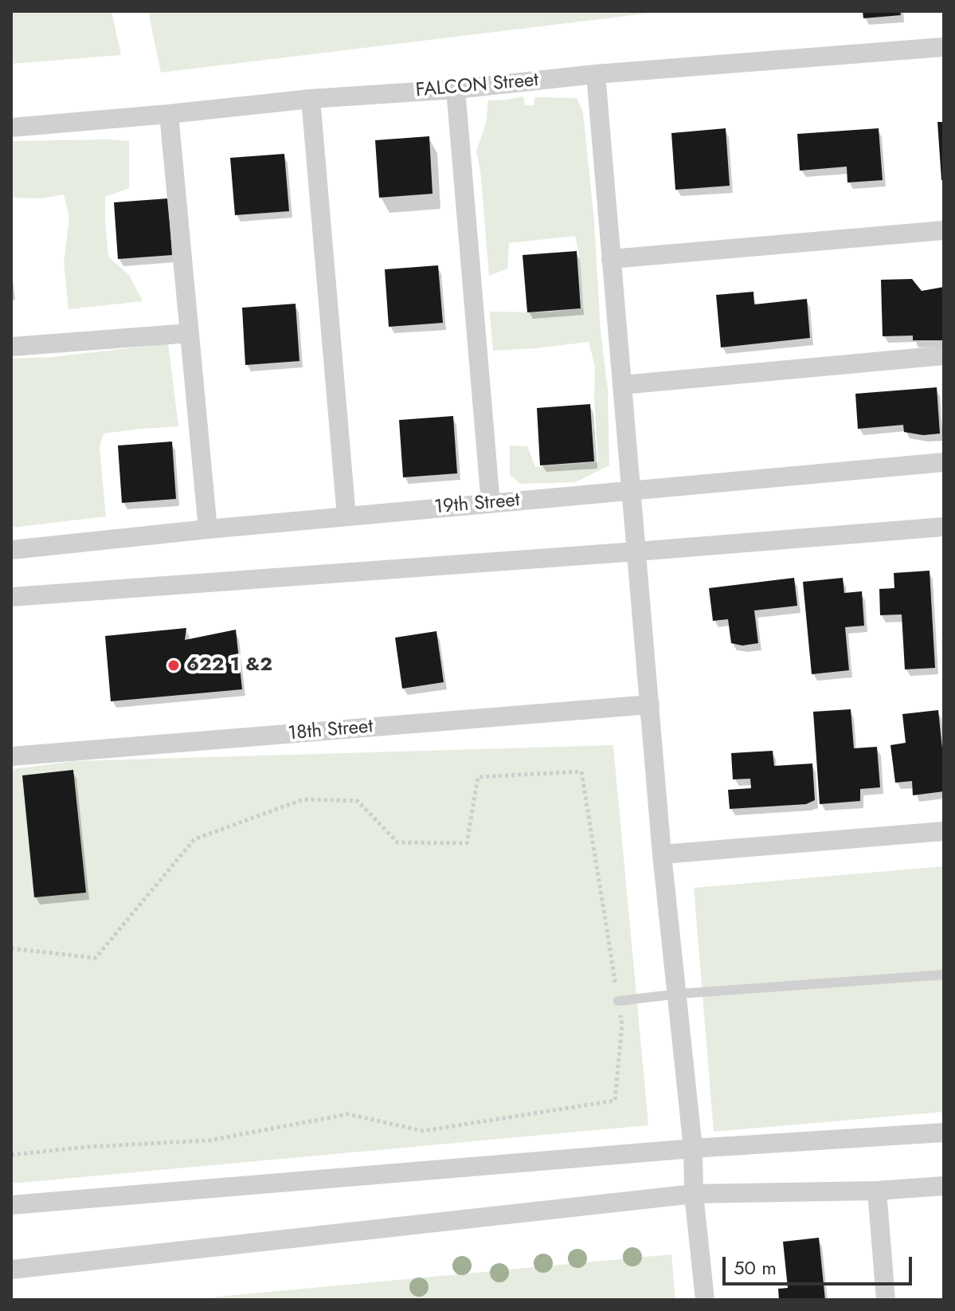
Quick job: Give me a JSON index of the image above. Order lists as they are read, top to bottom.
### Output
{
  "streets": {
    "street": ["FALCON Street", "19th Street", "18th Street"]
  },
  "places": ["622 1 &2"],
  "scale_bar": "50 m"
}
